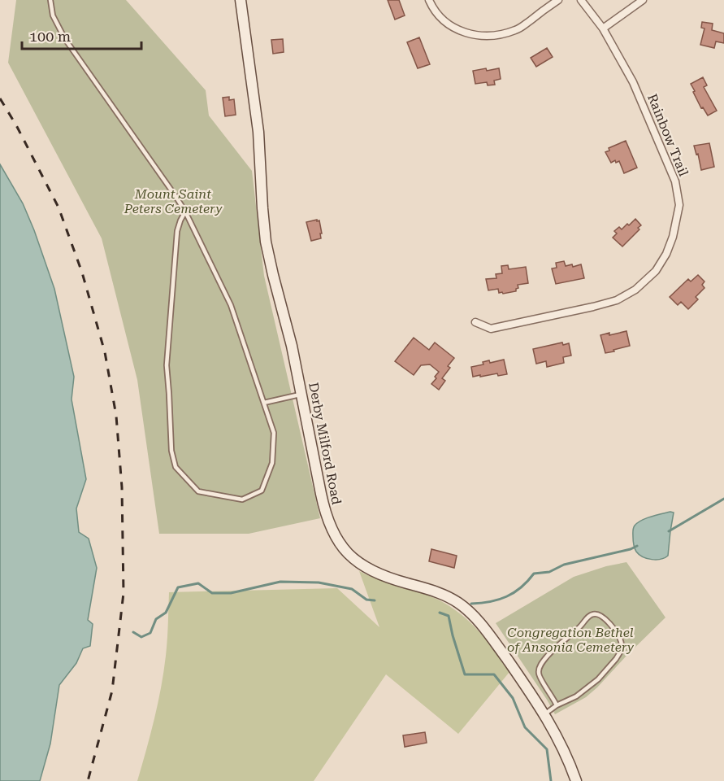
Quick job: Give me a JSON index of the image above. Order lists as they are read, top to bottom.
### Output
{
  "streets": {
    "main road": ["Derby Milford Road"],
    "street": ["Rainbow Trail"]
  },
  "parks": ["Mount Saint Peters Cemetery", "Congregation Bethel of Ansonia Cemetery"],
  "scale_bar": "100 m"
}
